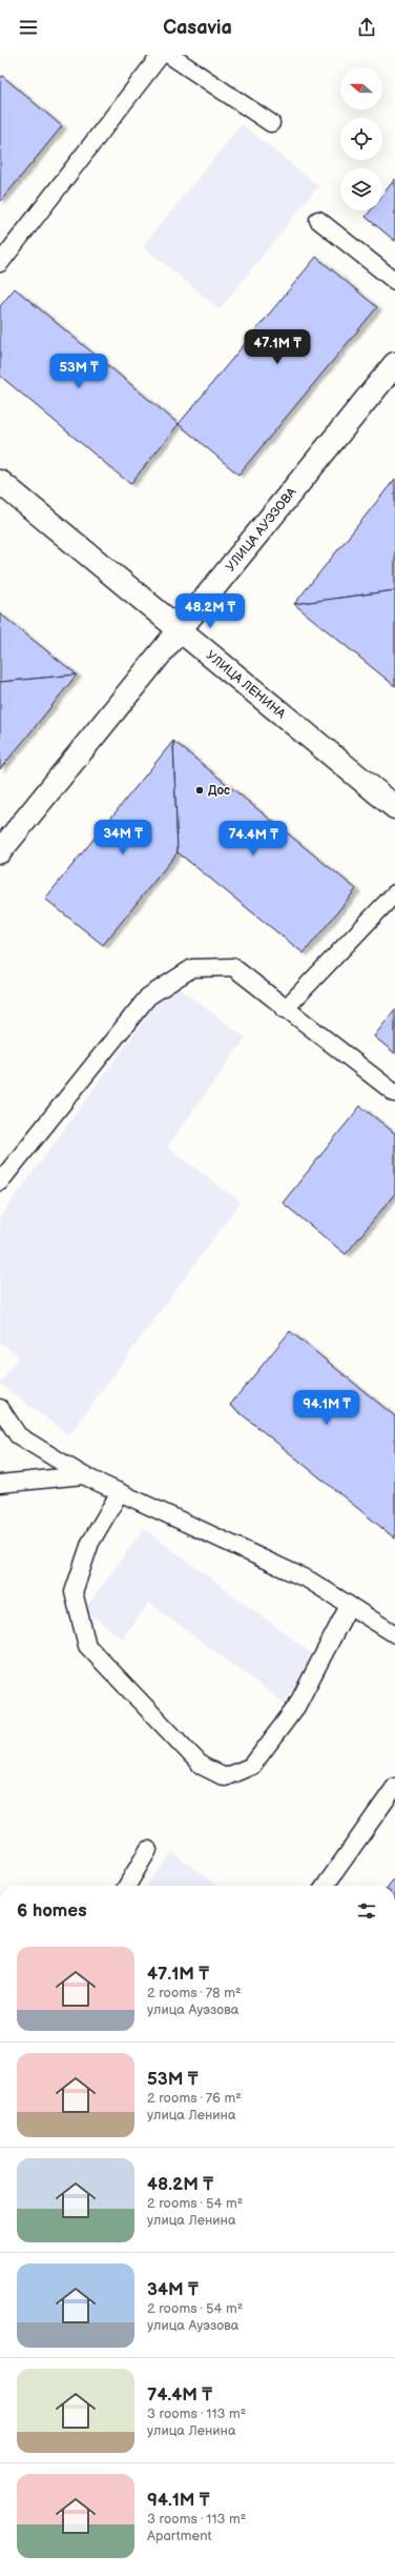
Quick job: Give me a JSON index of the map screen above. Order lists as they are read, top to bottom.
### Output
{
  "streets": {
    "street": ["УЛИЦА АУЭЗОВА", "УЛИЦА ЛЕНИНА"]
  },
  "crossings": [
    ["УЛИЦА АУЭЗОВА", "УЛИЦА ЛЕНИНА"]
  ],
  "places": ["Дос"],
  "north": "left",
  "page": {
    "header": "Casavia",
    "price": [
      "47.1M ₸",
      "53M ₸",
      "48.2M ₸",
      "34M ₸",
      "74.4M ₸",
      "94.1M ₸"
    ],
    "heading": "6 homes",
    "list": [
      {
        "name": "47.1M ₸",
        "note": "2 rooms · 78 m² · улица Ауэзова"
      },
      {
        "name": "53M ₸",
        "note": "2 rooms · 76 m² · улица Ленина"
      },
      {
        "name": "48.2M ₸",
        "note": "2 rooms · 54 m² · улица Ленина"
      },
      {
        "name": "34M ₸",
        "note": "2 rooms · 54 m² · улица Ауэзова"
      },
      {
        "name": "74.4M ₸",
        "note": "3 rooms · 113 m² · улица Ленина"
      },
      {
        "name": "94.1M ₸",
        "note": "3 rooms · 113 m² · Apartment"
      }
    ]
  }
}
